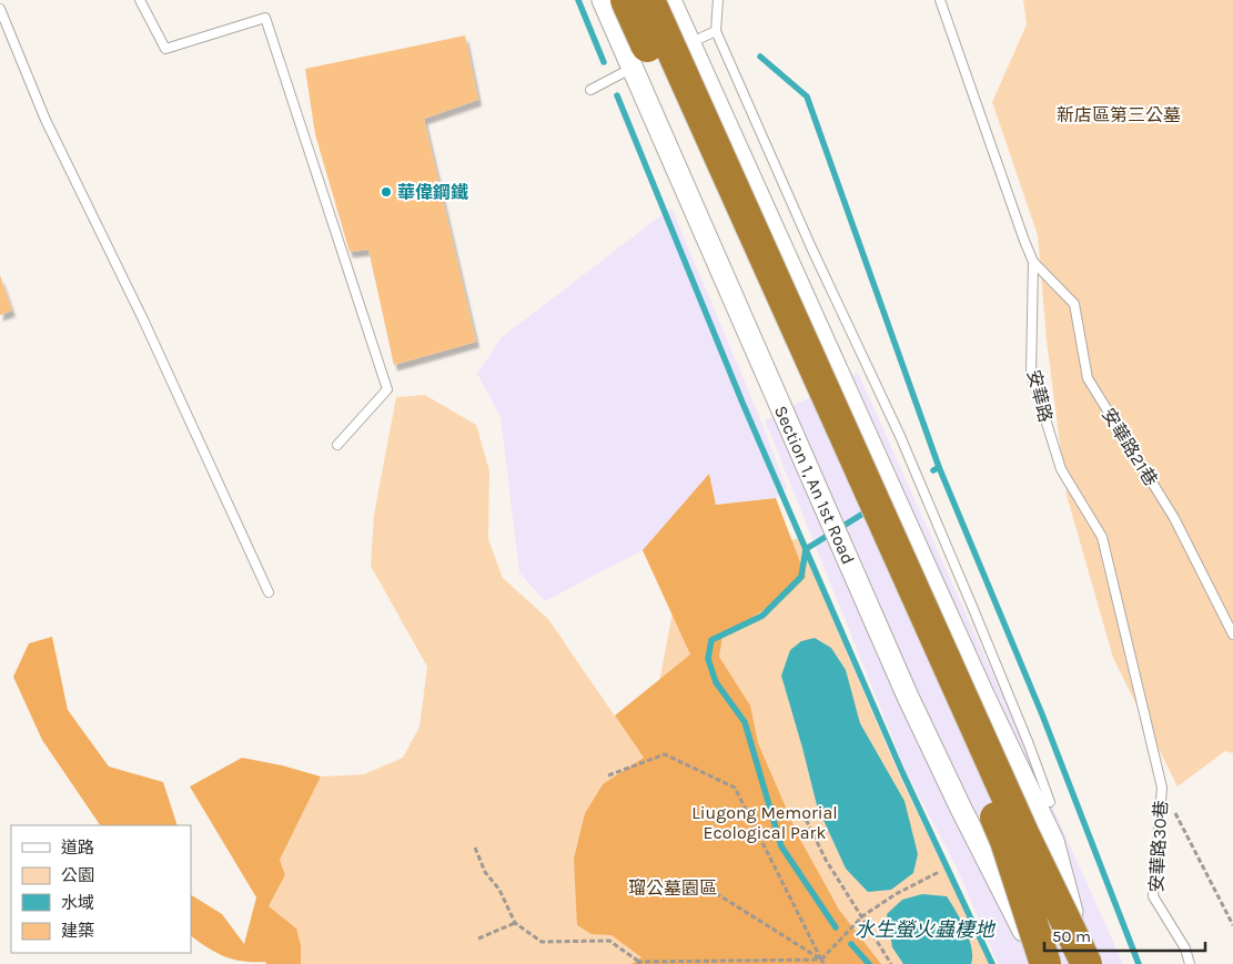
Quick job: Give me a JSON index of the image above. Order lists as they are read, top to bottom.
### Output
{
  "streets": {
    "street": ["Section 1, An 1st Road"],
    "lane": ["安華路", "安華路21巷", "安華路30巷"]
  },
  "crossings": [
    ["安華路", "安華路21巷"],
    ["安華路", "安華路30巷"]
  ],
  "water": ["水生螢火蟲棲地"],
  "parks": ["新店區第三公墓", "Liugong Memorial Ecological Park", "瑠公墓園區"],
  "places": ["華偉鋼鐵"],
  "legend": [
    "道路",
    "公園",
    "水域",
    "建築"
  ],
  "scale_bar": "50 m"
}
